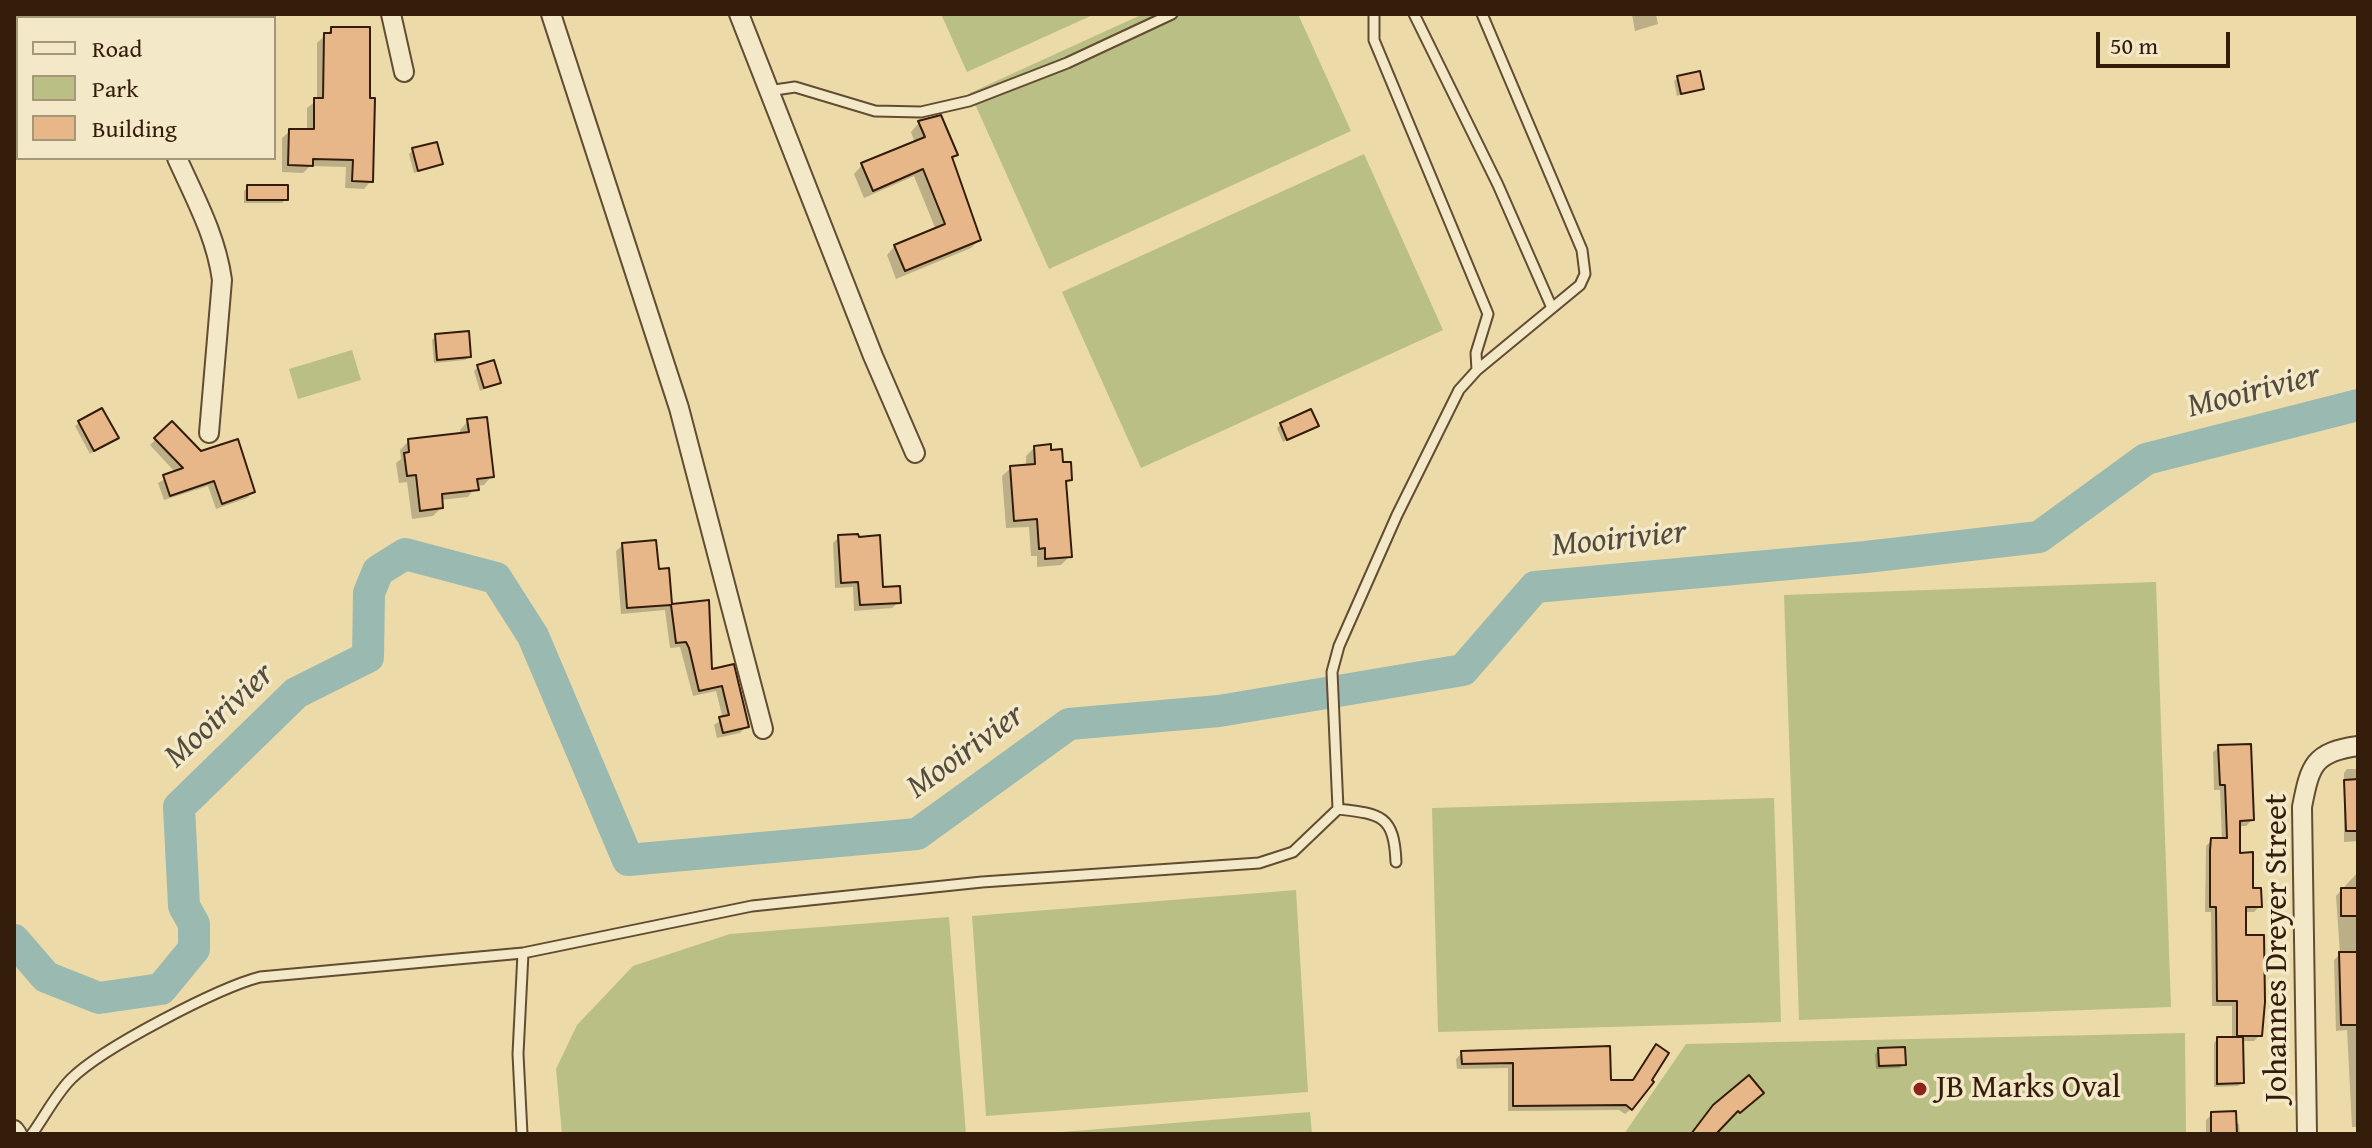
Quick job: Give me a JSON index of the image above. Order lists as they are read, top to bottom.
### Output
{
  "streets": {
    "street": ["Johannes Dreyer Street"]
  },
  "water": ["Mooirivier"],
  "places": ["JB Marks Oval"],
  "legend": ["Road", "Park", "Building"],
  "scale_bar": "50 m"
}
